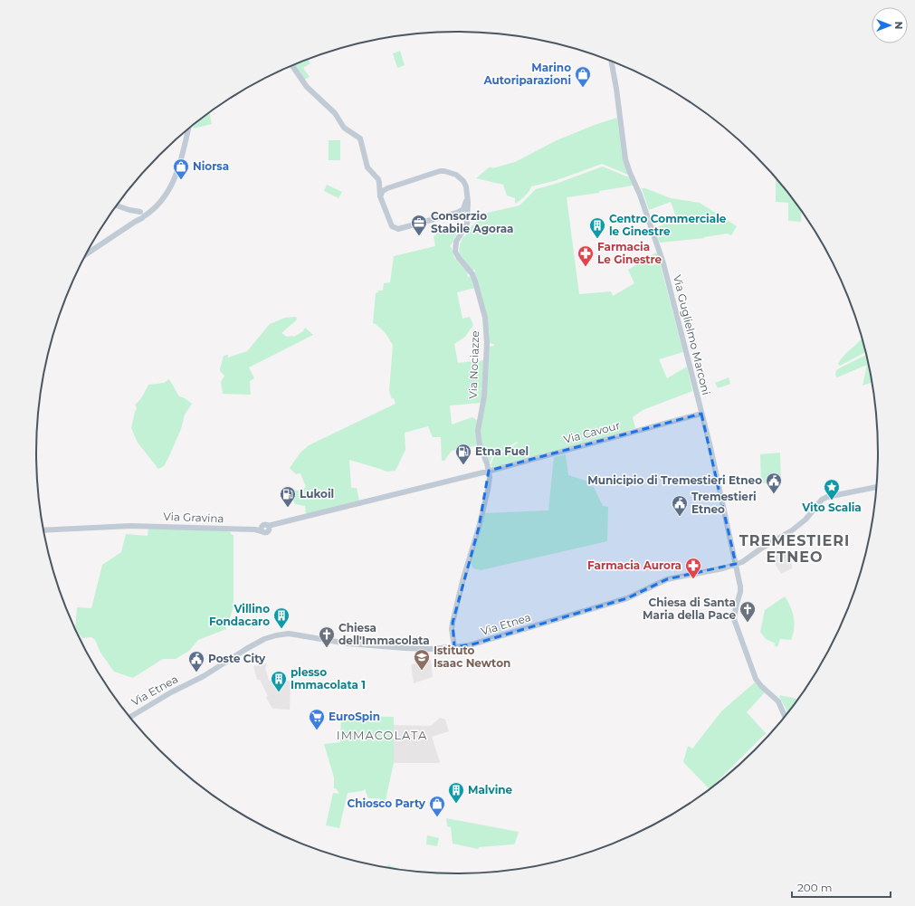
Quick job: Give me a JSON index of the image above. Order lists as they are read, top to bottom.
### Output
{
  "streets": {
    "main road": [
      "Via Guglielmo Marconi",
      "Via Nociazze",
      "Via Cavour",
      "Via Gravina",
      "Via Etnea"
    ]
  },
  "crossings": [
    ["Via Guglielmo Marconi", "Via Cavour"],
    ["Via Guglielmo Marconi", "Via Etnea"],
    ["Via Nociazze", "Via Cavour"],
    ["Via Nociazze", "Via Etnea"],
    ["Via Cavour", "Via Gravina"]
  ],
  "districts": ["TREMESTIERI ETNEO", "IMMACOLATA"],
  "places": {
    "shop": ["Marino Autoriparazioni", "Niorsa", "Chiosco Party"],
    "office": ["Consorzio Stabile Agoraa"],
    "building": [
      "Centro Commerciale le Ginestre",
      "Villino Fondacaro",
      "plesso Immacolata 1",
      "Malvine"
    ],
    "pharmacy": ["Farmacia Le Ginestre", "Farmacia Aurora"],
    "fuel station": ["Etna Fuel", "Lukoil"],
    "public building": ["Municipio di Tremestieri Etneo", "Tremestieri Etneo", "Poste City"],
    "place": ["Vito Scalia"],
    "church": ["Chiesa di Santa Maria della Pace", "Chiesa dell'Immacolata"],
    "school or university": ["Istituto Isaac Newton"],
    "supermarket": ["EuroSpin"]
  },
  "scale_bar": "200 m",
  "north": "right"
}
